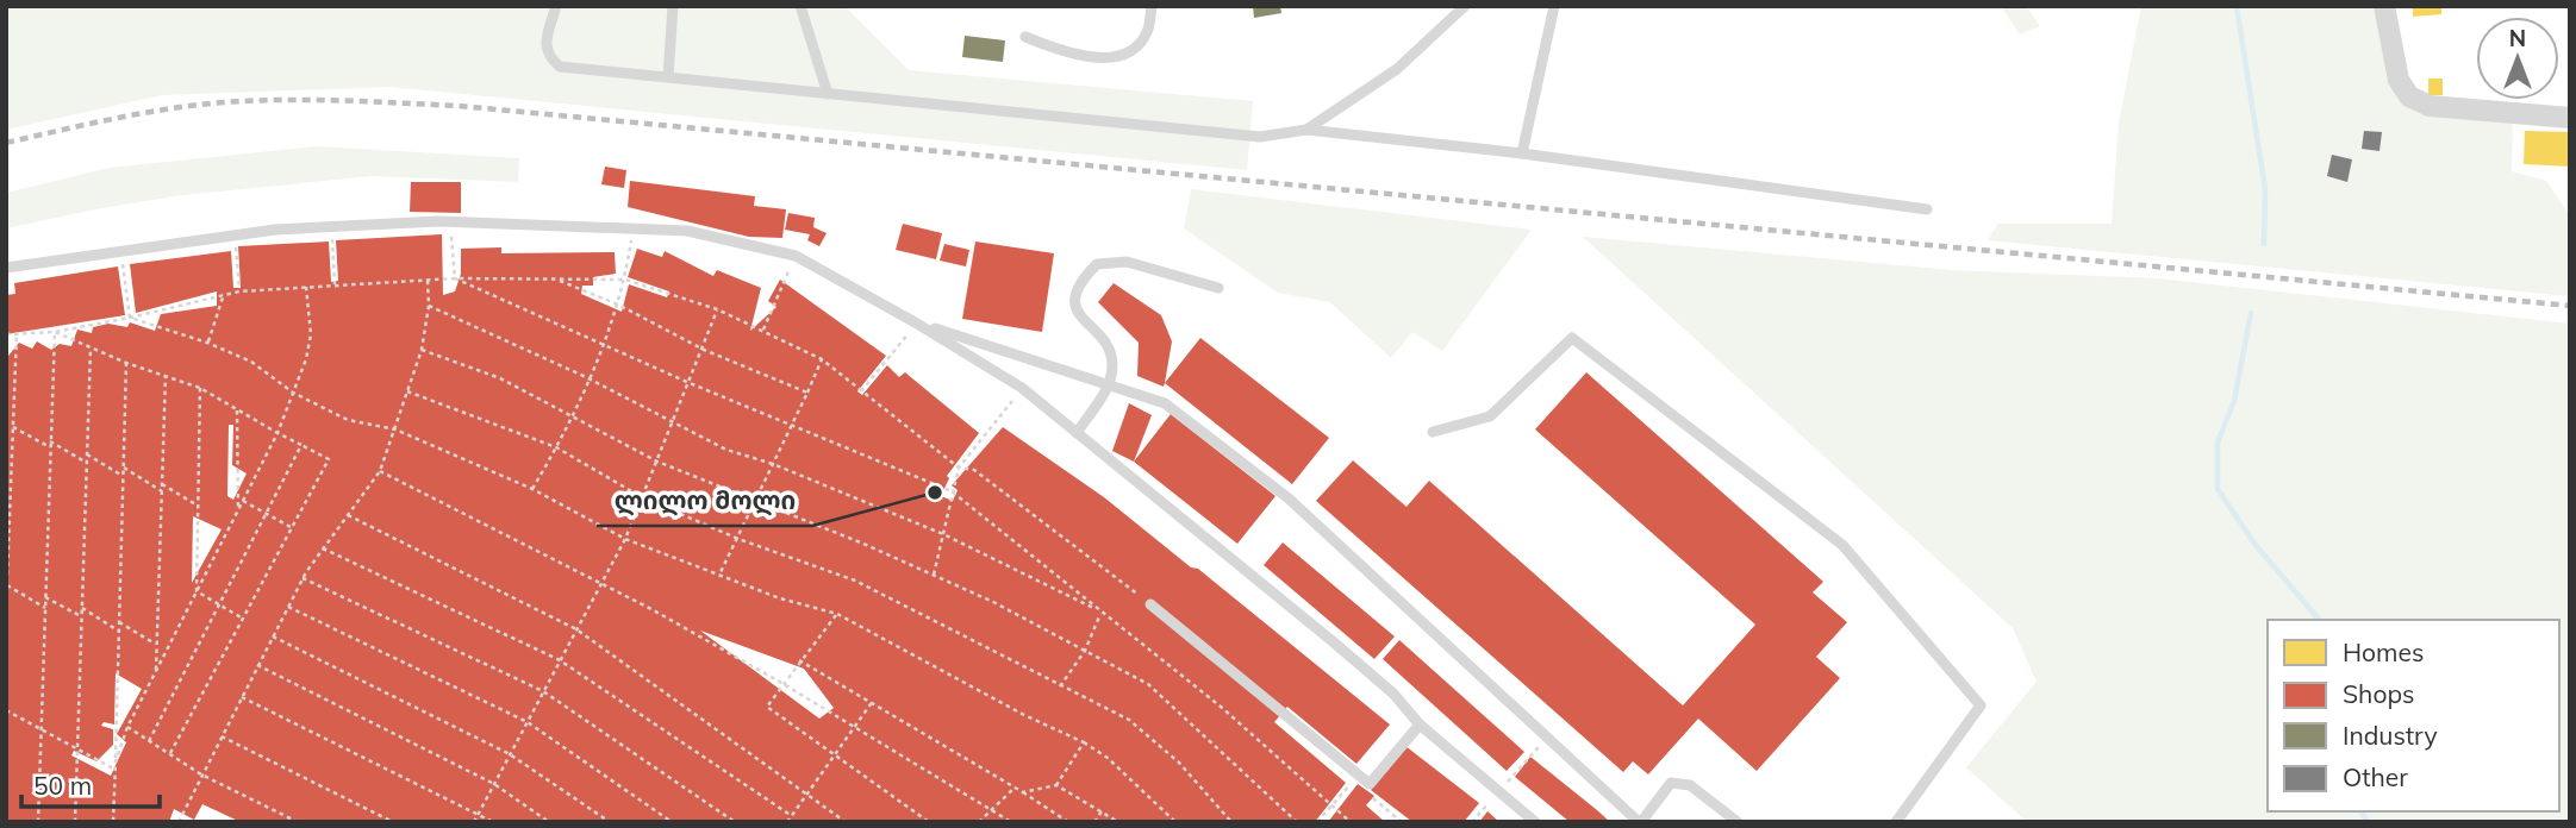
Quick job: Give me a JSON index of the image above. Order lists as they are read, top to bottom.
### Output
{
  "places": ["ლილო მოლი"],
  "legend": [
    "Homes",
    "Shops",
    "Industry",
    "Other"
  ],
  "scale_bar": "50 m",
  "north": "top"
}
